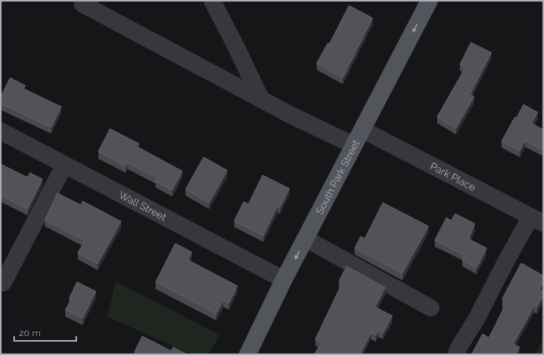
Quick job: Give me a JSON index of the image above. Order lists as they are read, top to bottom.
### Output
{
  "streets": {
    "main road": ["South Park Street"],
    "street": ["Park Place", "Wall Street"]
  },
  "crossings": [
    ["Park Place", "South Park Street"],
    ["South Park Street", "Wall Street"]
  ],
  "one_way": ["South Park Street"],
  "scale_bar": "20 m"
}
